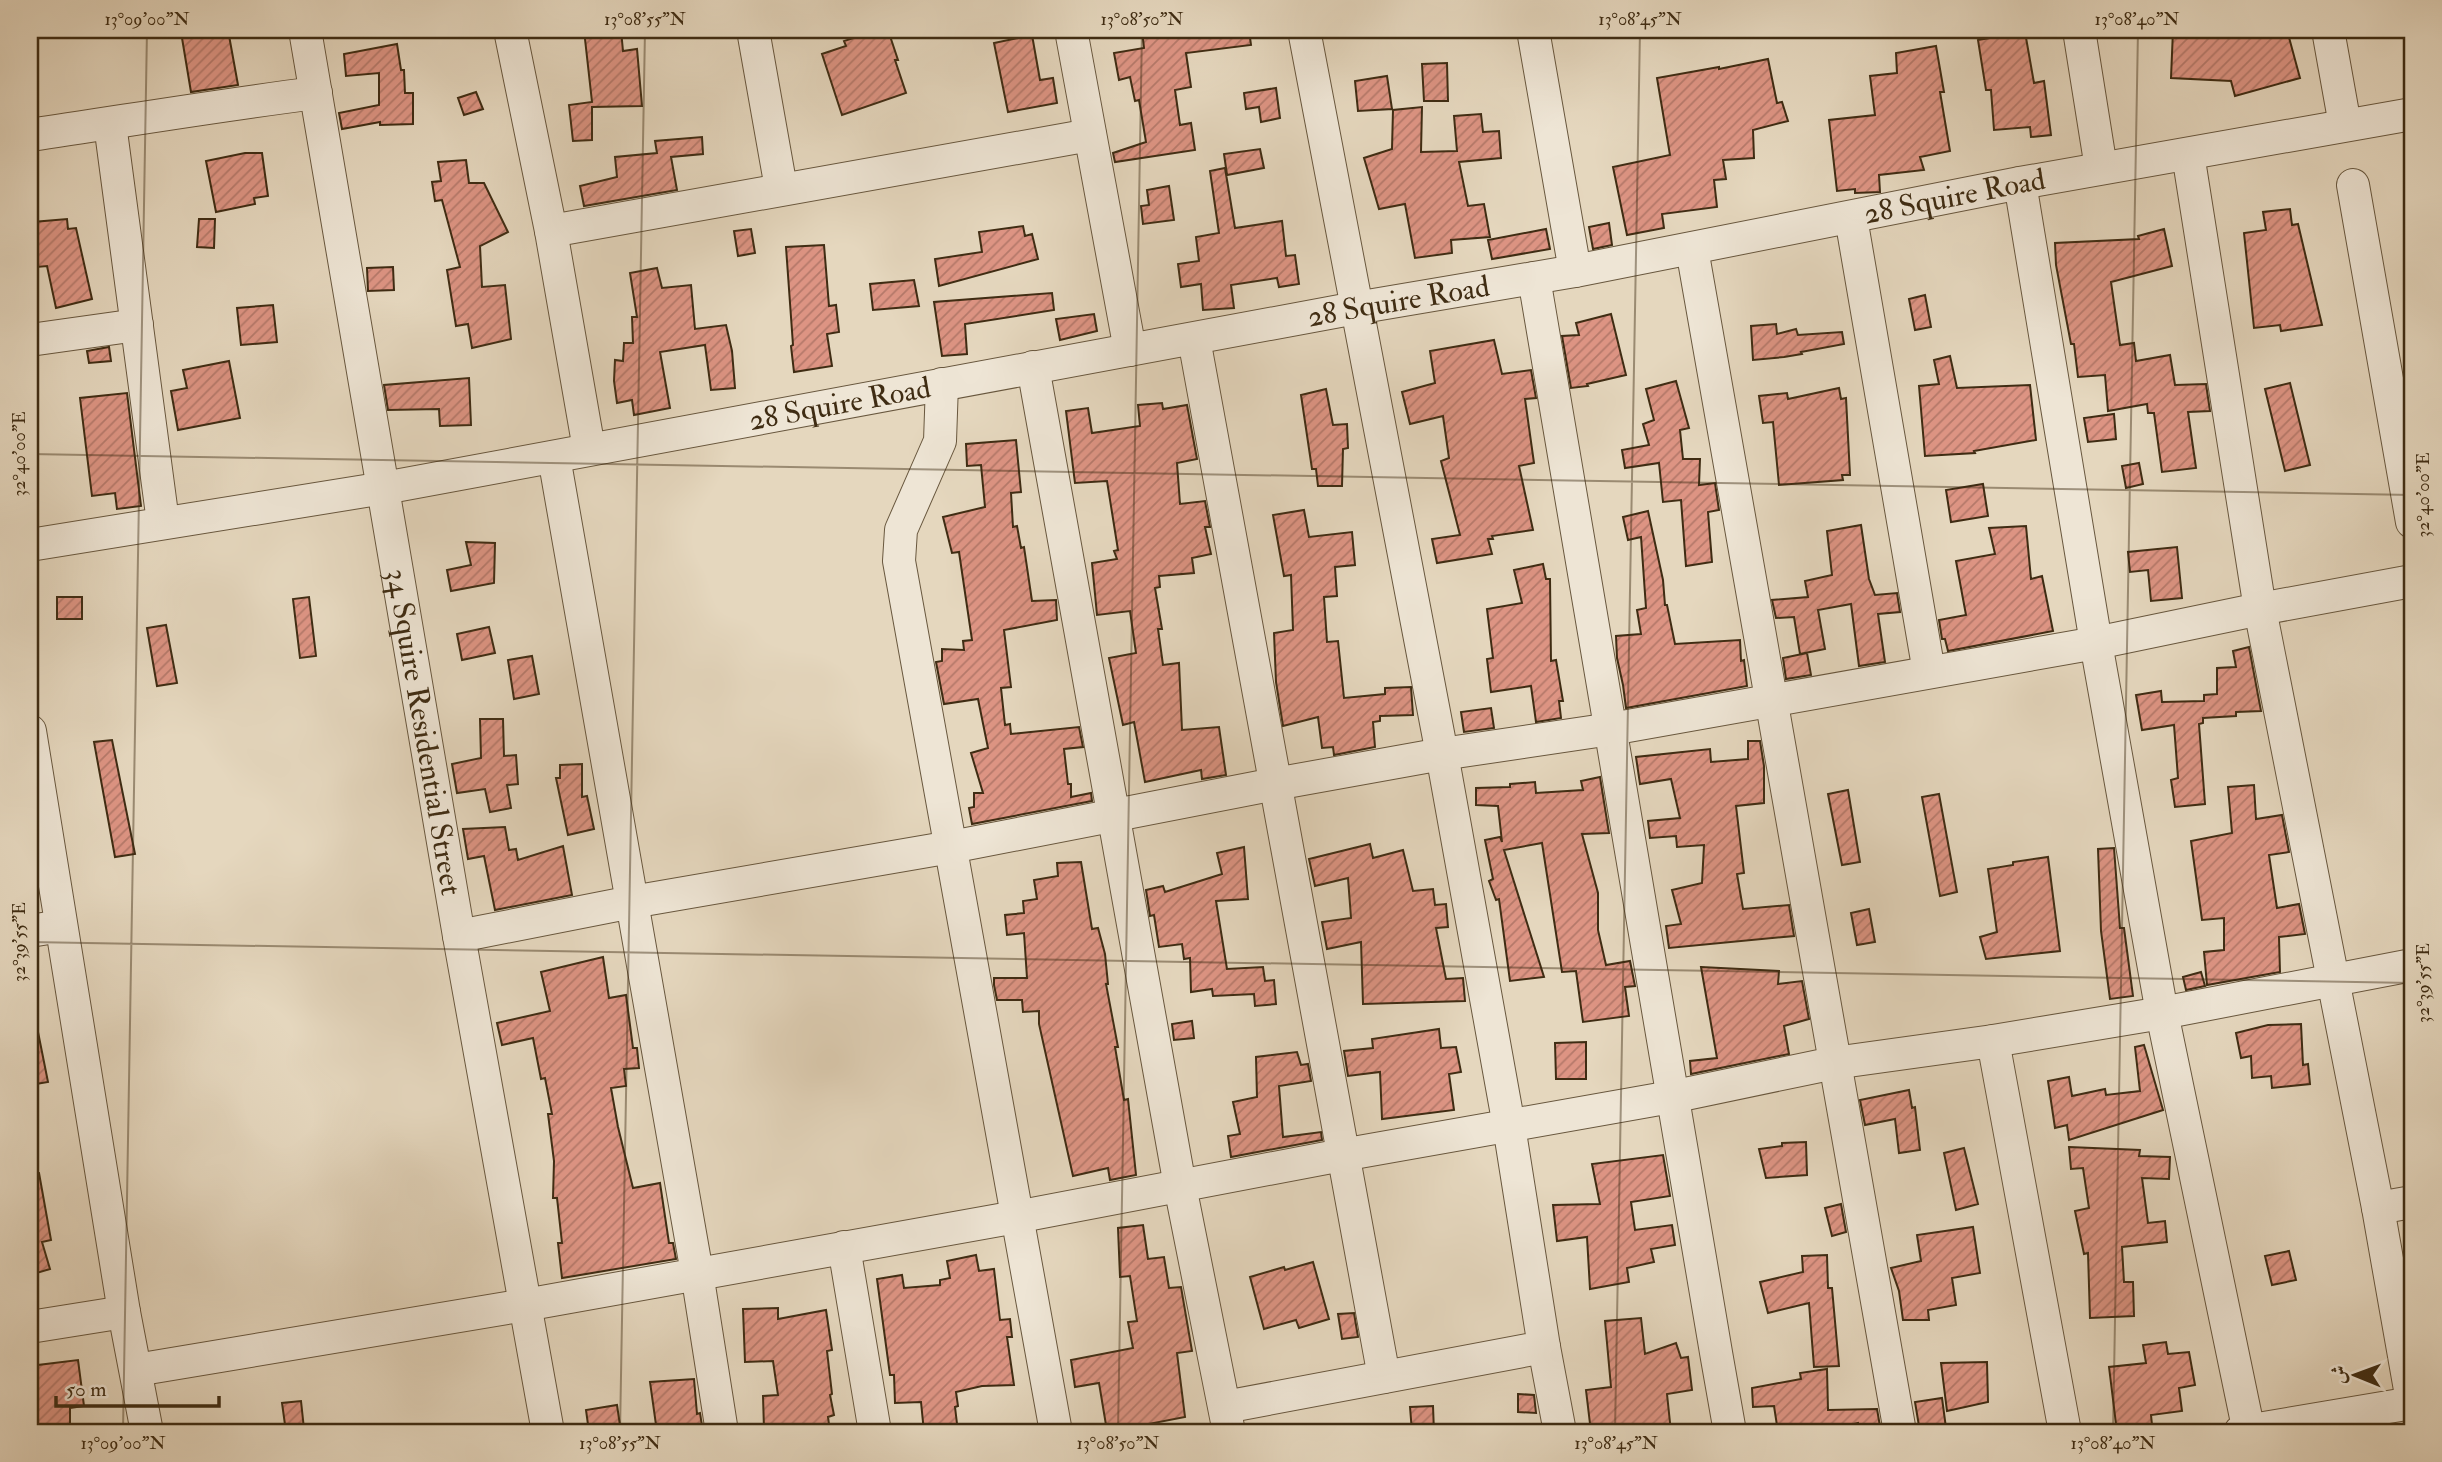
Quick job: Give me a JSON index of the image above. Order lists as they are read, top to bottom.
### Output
{
  "streets": {
    "street": ["28 Squire Road", "34 Squire Residential Street"]
  },
  "crossings": [
    ["28 Squire Road", "34 Squire Residential Street"]
  ],
  "scale_bar": "50 m",
  "north": "left",
  "coordinates": [
    "13°09'00\"N",
    "13°08'55\"N",
    "13°08'50\"N",
    "13°08'45\"N",
    "13°08'40\"N",
    "32°40'00\"E",
    "32°39'55\"E"
  ]
}
